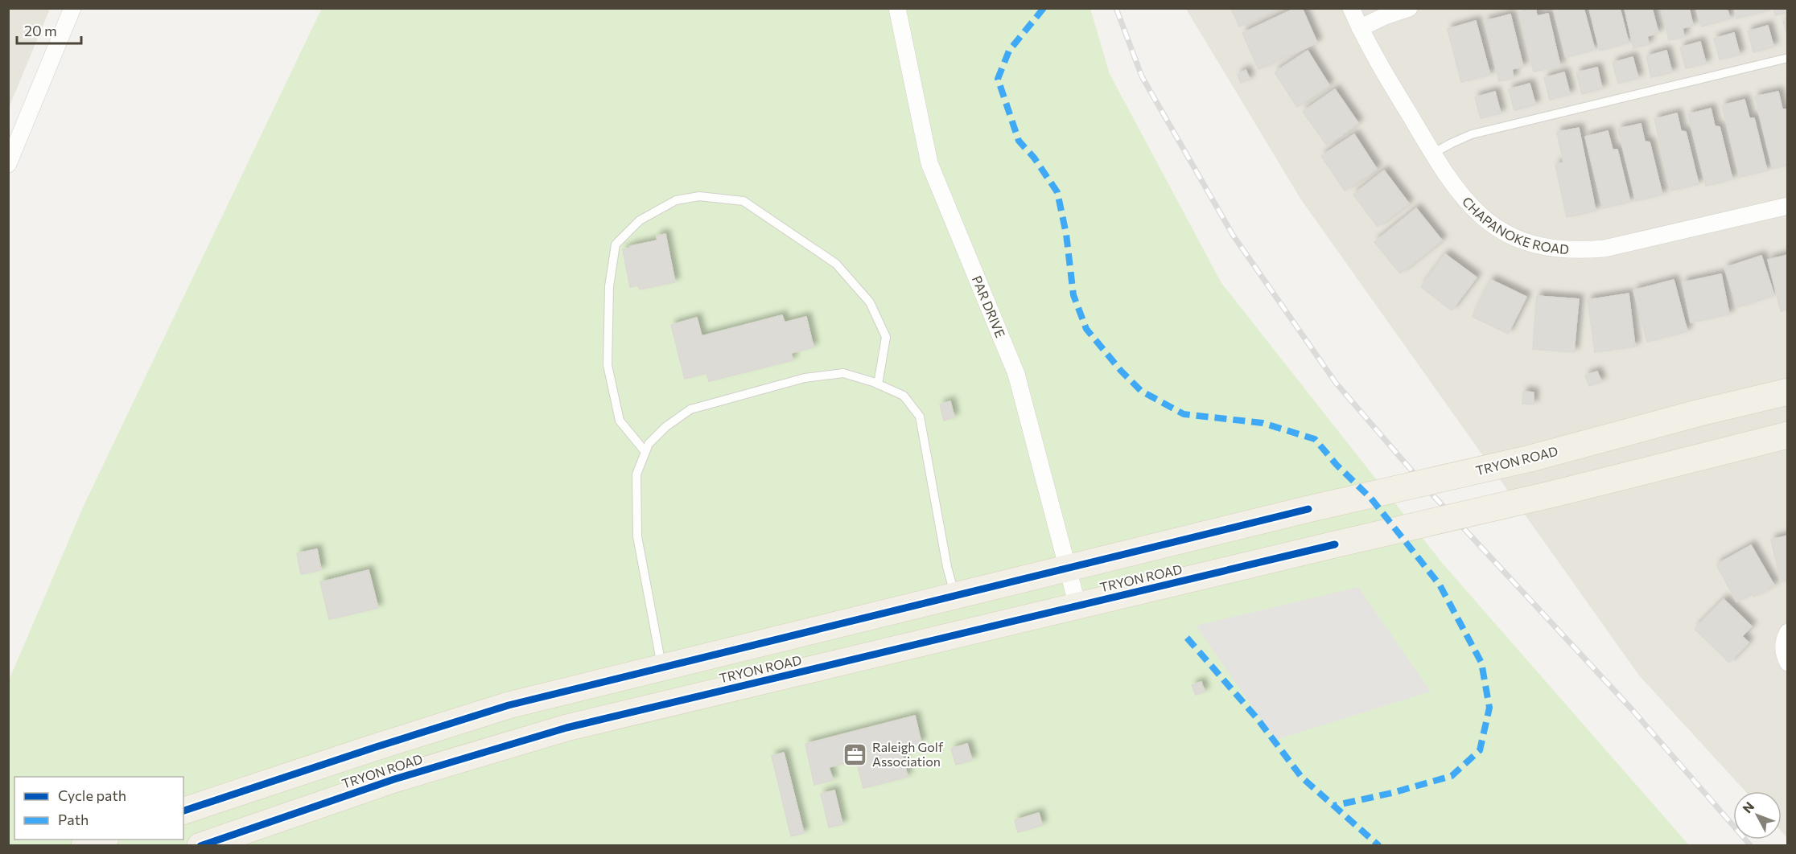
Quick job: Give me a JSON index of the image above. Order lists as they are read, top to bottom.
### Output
{
  "streets": {
    "main road": ["TRYON ROAD"],
    "street": ["CHAPANOKE ROAD", "PAR DRIVE"]
  },
  "crossings": [
    ["PAR DRIVE", "TRYON ROAD"]
  ],
  "places": {
    "office": ["Raleigh Golf Association"]
  },
  "legend": ["Cycle path", "Path"],
  "scale_bar": "20 m",
  "north": "top left"
}
